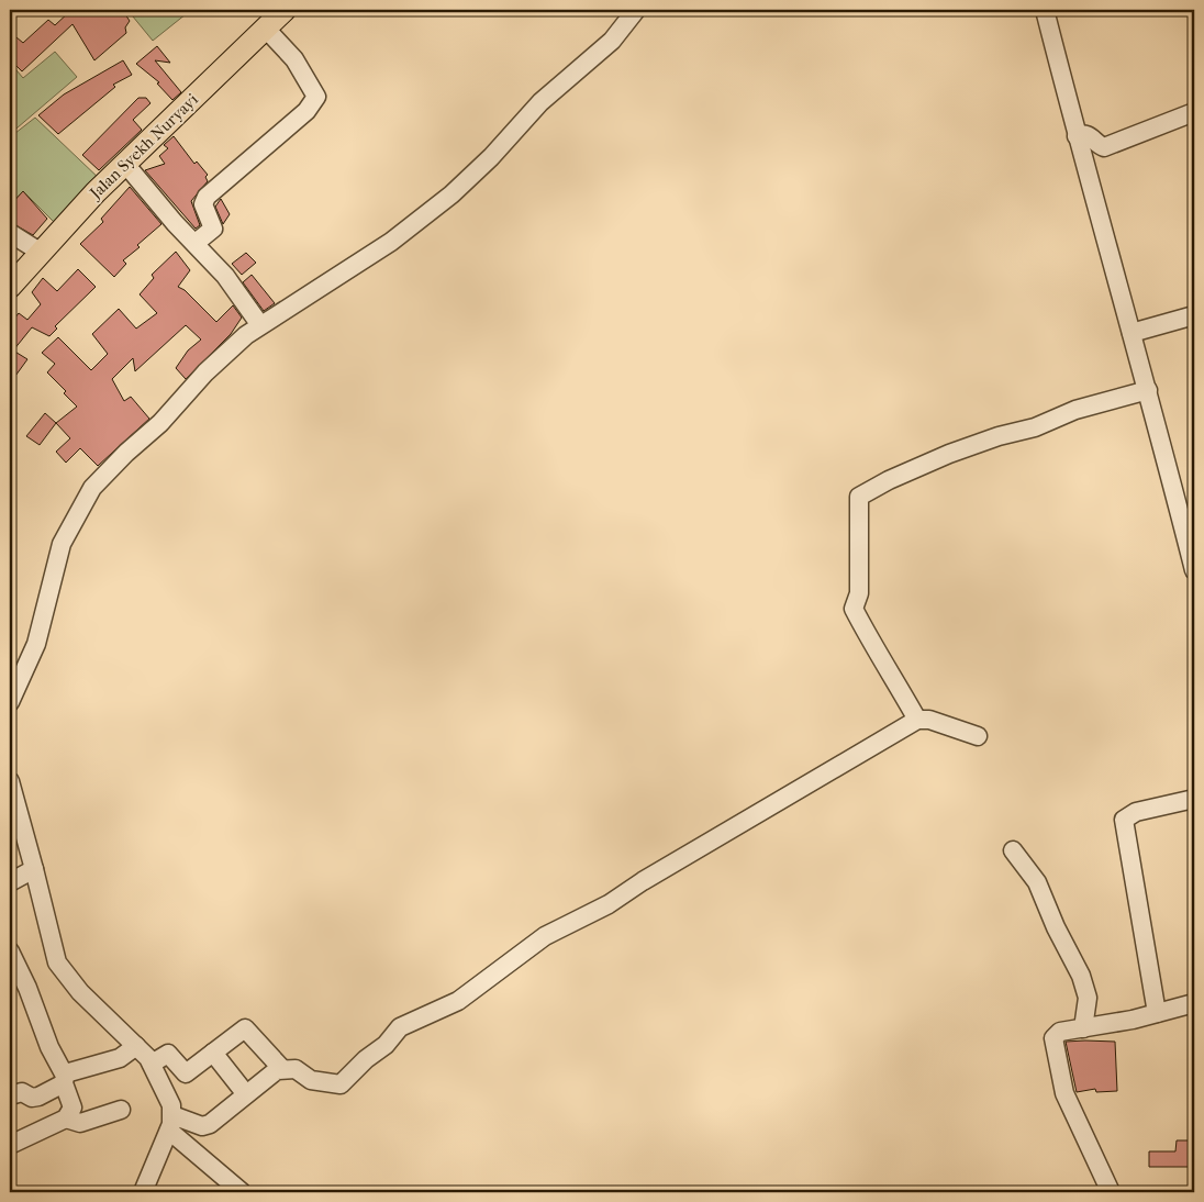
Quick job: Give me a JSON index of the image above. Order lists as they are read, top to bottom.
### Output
{
  "streets": {
    "main road": ["Jalan Syekh Nuryayi"]
  }
}
